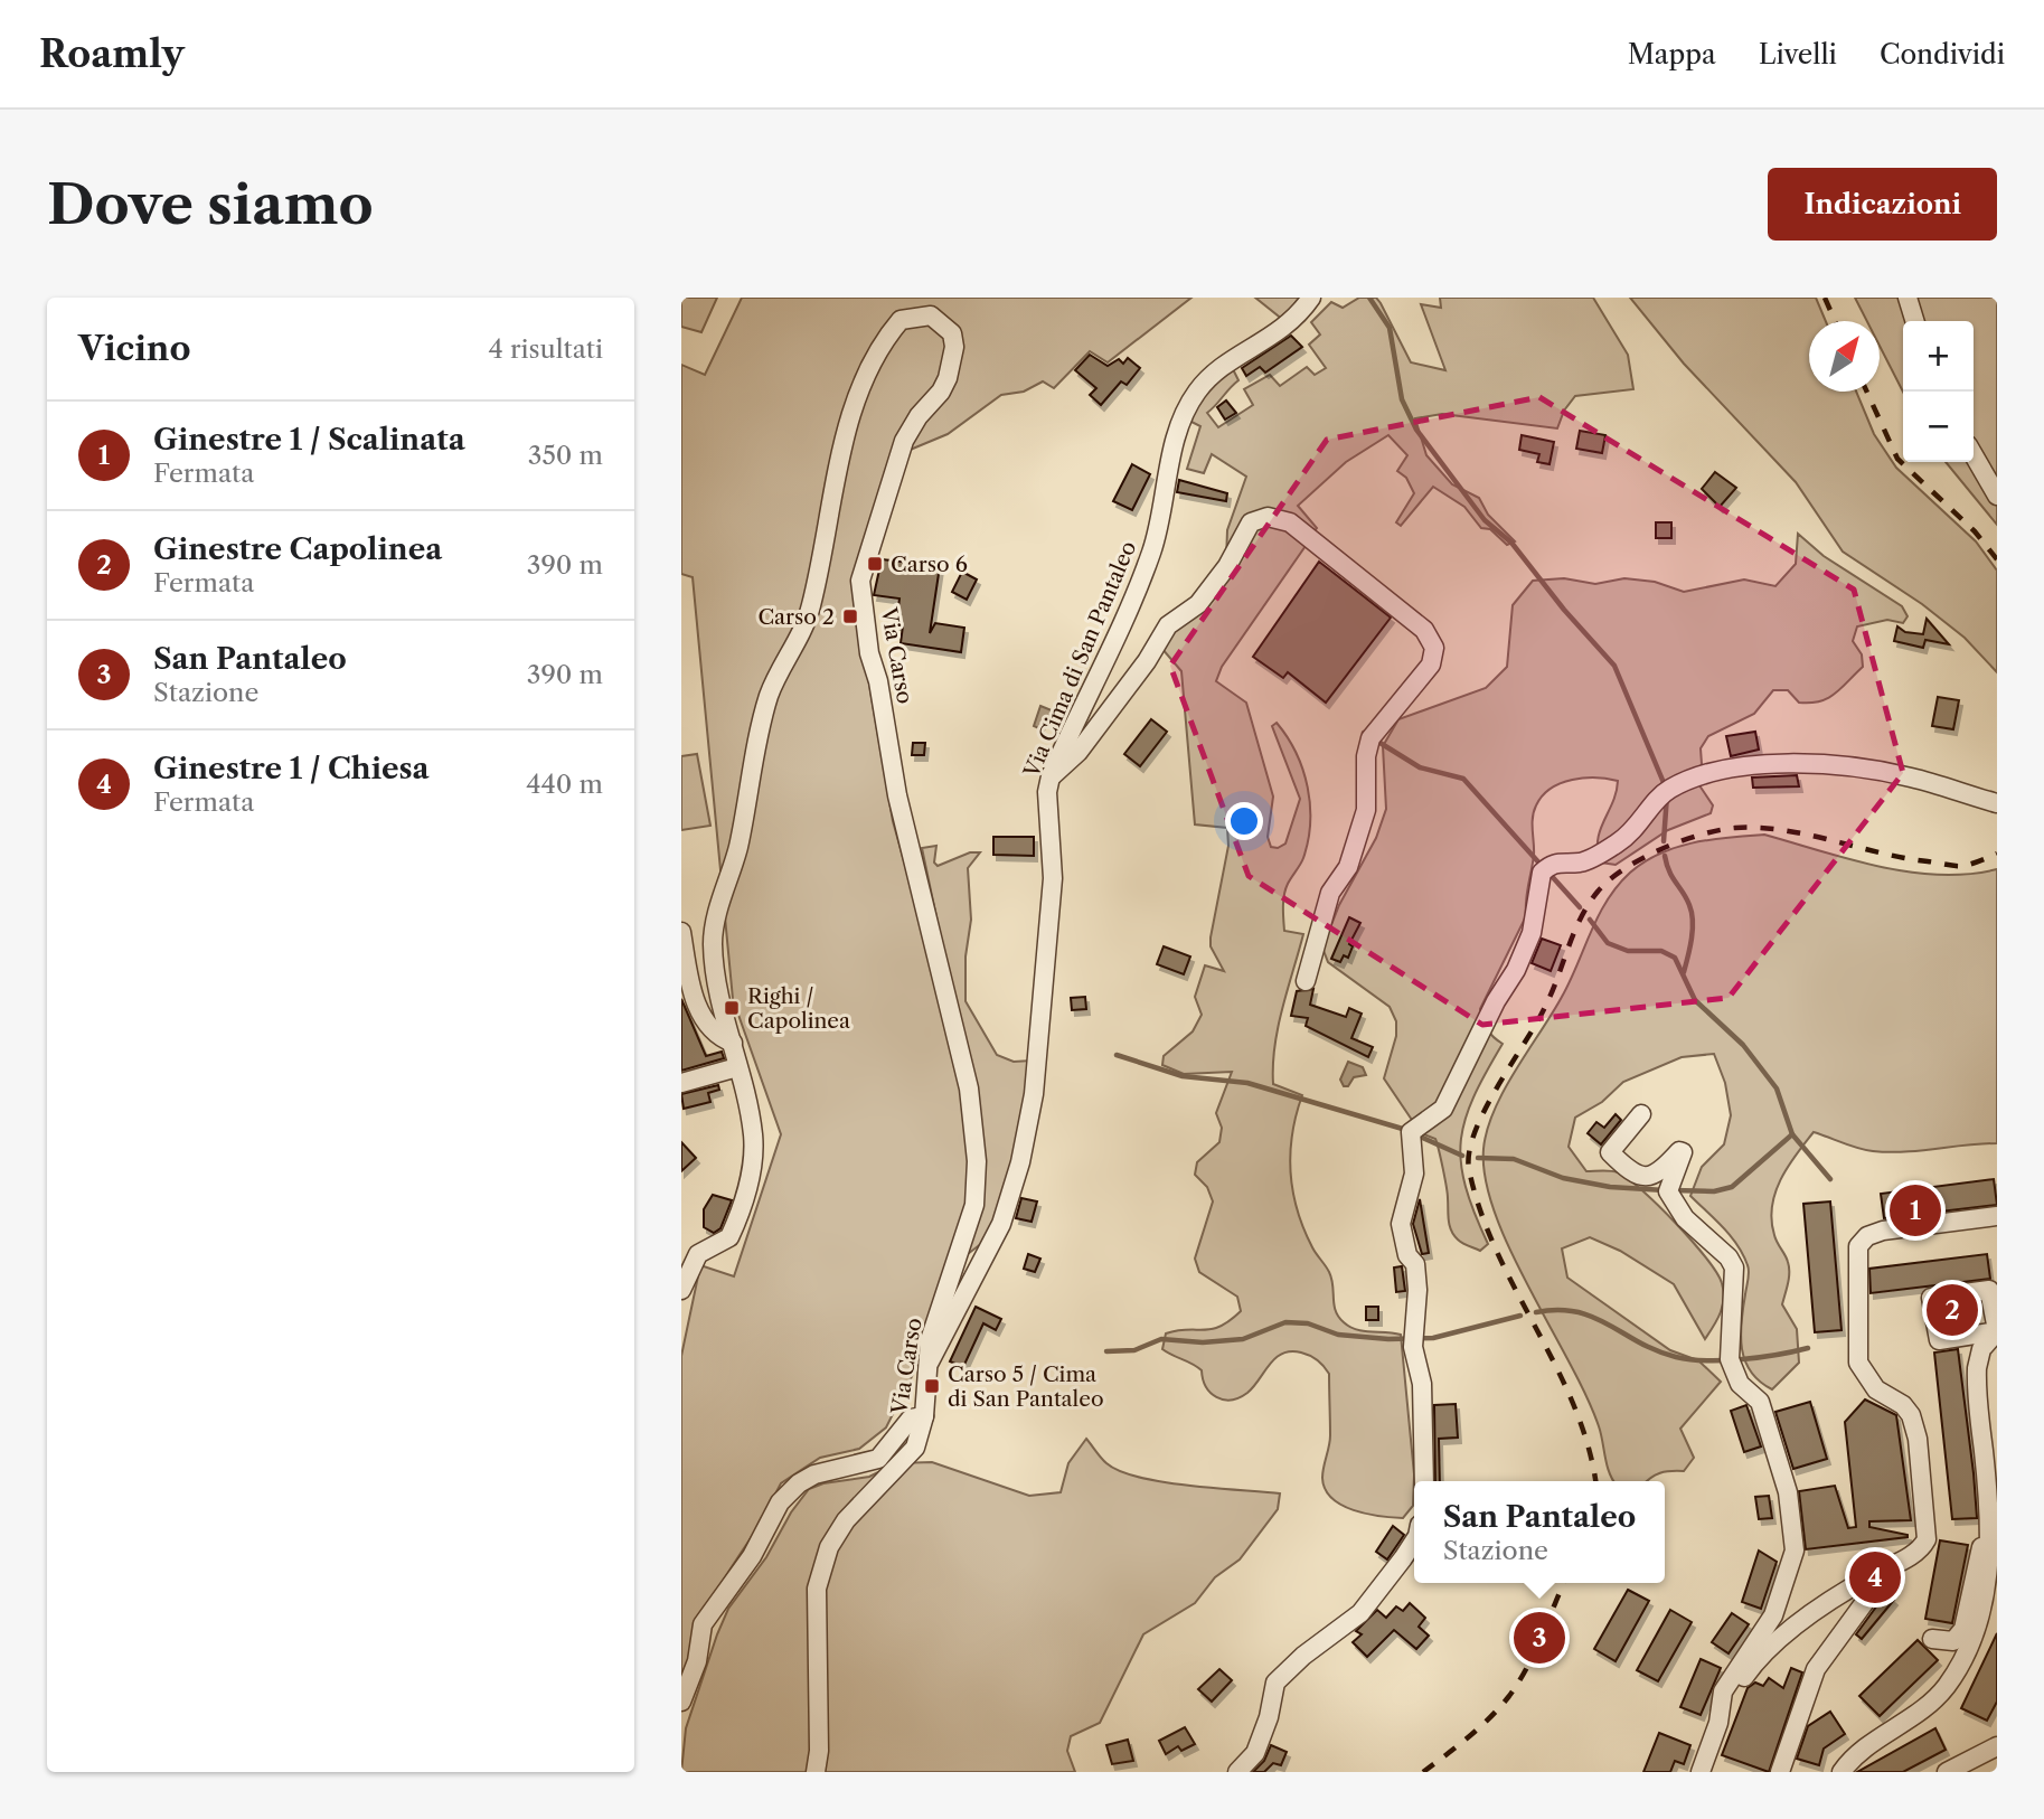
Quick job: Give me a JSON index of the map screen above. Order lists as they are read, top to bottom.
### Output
{
  "streets": {
    "street": ["Via Carso", "Via Cima di San Pantaleo"]
  },
  "crossings": [
    ["Via Carso", "Via Cima di San Pantaleo"]
  ],
  "places": {
    "transit": [
      "Carso 6",
      "Carso 2",
      "Righi / Capolinea",
      "Carso 5 / Cima di San Pantaleo"
    ]
  },
  "north": "top right",
  "page": {
    "header": "Roamly",
    "nav": ["Mappa", "Livelli", "Condividi"],
    "buttons": "Indicazioni",
    "title": "Dove siamo",
    "heading": ["Vicino", "4 risultati"],
    "map_buttons": ["+", "−"],
    "list": [
      {
        "mark": "1",
        "name": "Ginestre 1 / Scalinata",
        "note": "Fermata",
        "value": "350 m"
      },
      {
        "mark": "2",
        "name": "Ginestre Capolinea",
        "note": "Fermata",
        "value": "390 m"
      },
      {
        "mark": "3",
        "name": "San Pantaleo",
        "note": "Stazione",
        "value": "390 m"
      },
      {
        "mark": "4",
        "name": "Ginestre 1 / Chiesa",
        "note": "Fermata",
        "value": "440 m"
      }
    ],
    "pins": [
      "1",
      "2",
      "4",
      "3"
    ],
    "popup": ["San Pantaleo", "Stazione"]
  }
}
